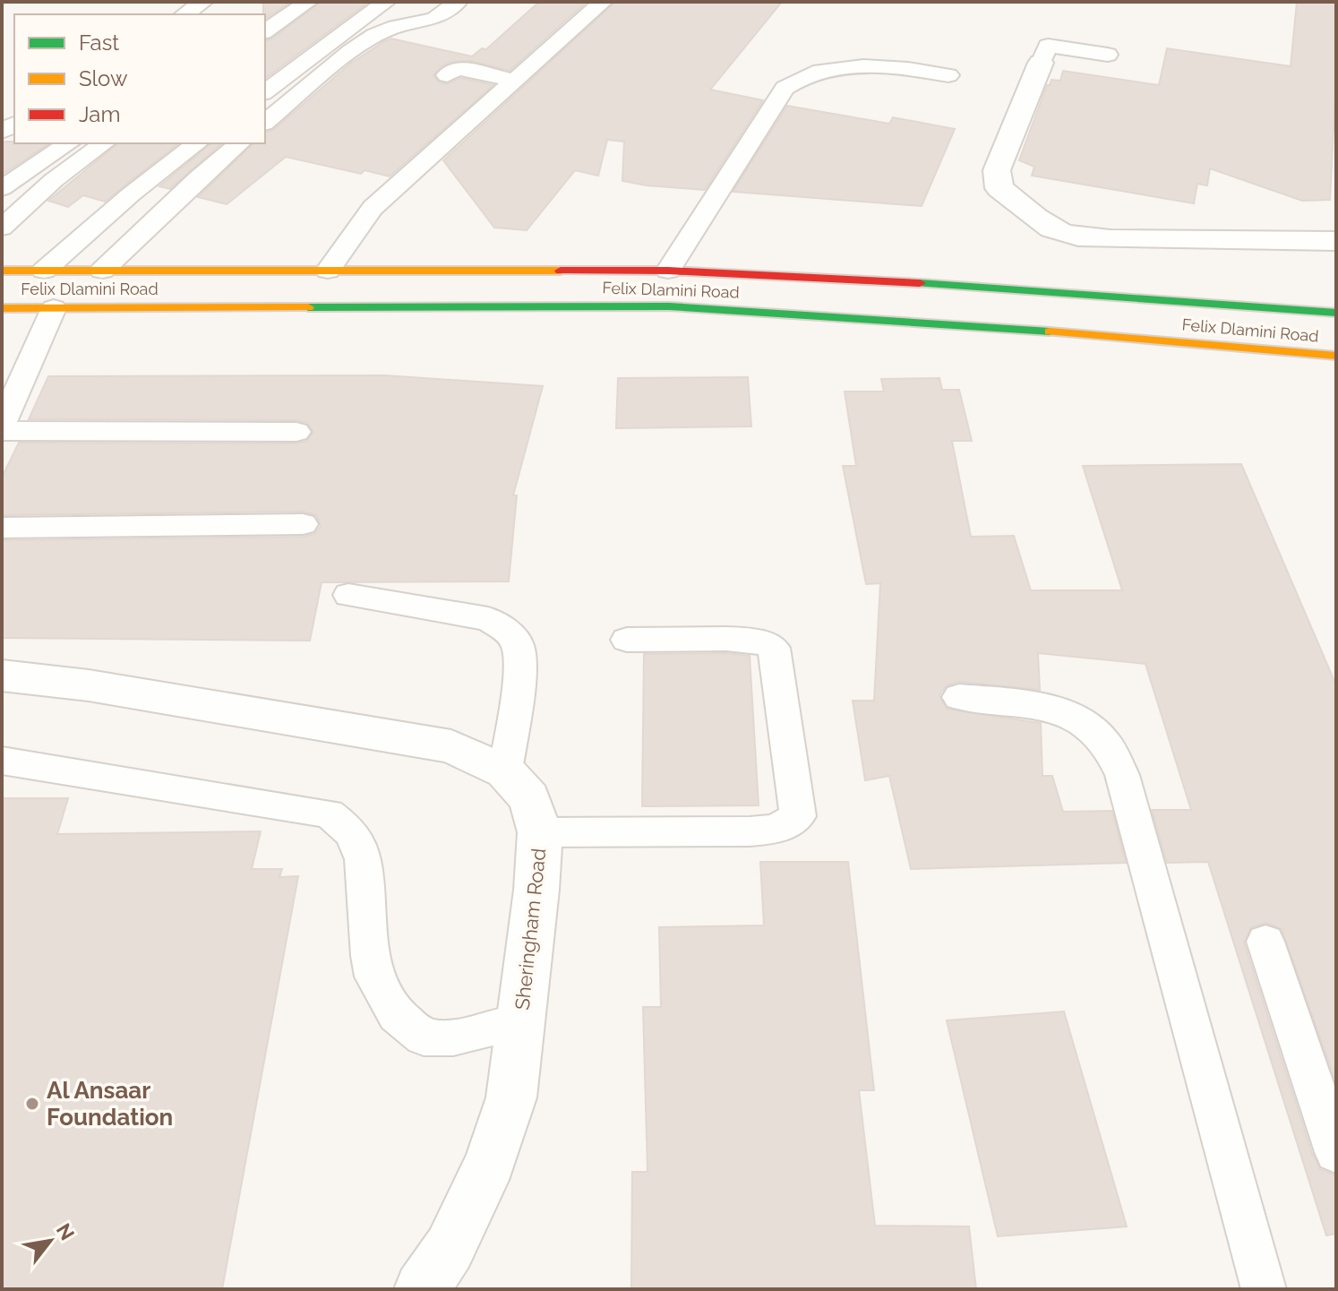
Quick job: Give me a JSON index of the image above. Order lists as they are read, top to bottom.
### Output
{
  "streets": {
    "main road": ["Felix Dlamini Road"],
    "street": ["Sheringham Road"]
  },
  "places": ["Al Ansaar Foundation"],
  "legend": ["Fast", "Slow", "Jam"],
  "north": "top right"
}
